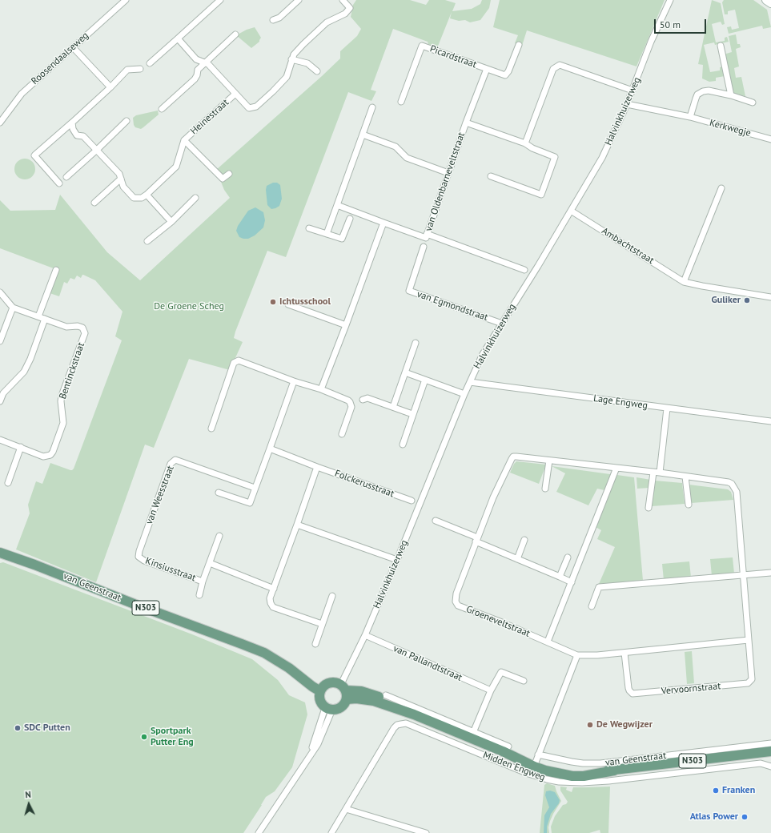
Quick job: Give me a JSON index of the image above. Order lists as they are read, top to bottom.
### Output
{
  "streets": {
    "main road": ["van Geenstraat", "N303"],
    "street": [
      "Picardstraat",
      "Roosendaalseweg",
      "Halvinkhuizerweg",
      "Heinestraat",
      "Kerkwegje",
      "van Oldenbarneveltstraat",
      "Ambachtstraat",
      "van Egmondstraat",
      "Bentinckstraat",
      "Lage Engweg",
      "Folckerusstraat",
      "van Weesstraat",
      "Kinsiusstraat",
      "Groeneveltstraat",
      "van Pallandtstraat",
      "Vervoornstraat",
      "Midden Engweg"
    ]
  },
  "crossings": [
    ["Picardstraat", "van Oldenbarneveltstraat"],
    ["Halvinkhuizerweg", "Kerkwegje"],
    ["Halvinkhuizerweg", "Ambachtstraat"],
    ["Halvinkhuizerweg", "van Egmondstraat"],
    ["Halvinkhuizerweg", "Lage Engweg"],
    ["Halvinkhuizerweg", "van Geenstraat"],
    ["Halvinkhuizerweg", "N303"],
    ["Halvinkhuizerweg", "van Pallandtstraat"],
    ["van Weesstraat", "Kinsiusstraat"],
    ["van Geenstraat", "N303"],
    ["Groeneveltstraat", "Vervoornstraat"]
  ],
  "parks": ["De Groene Scheg"],
  "places": [
    "Guliker",
    "Ichtusschool",
    "De Wegwijzer",
    "SDC Putten",
    "Sportpark Putter Eng",
    "Franken",
    "Atlas Power"
  ],
  "scale_bar": "50 m",
  "north": "top"
}
